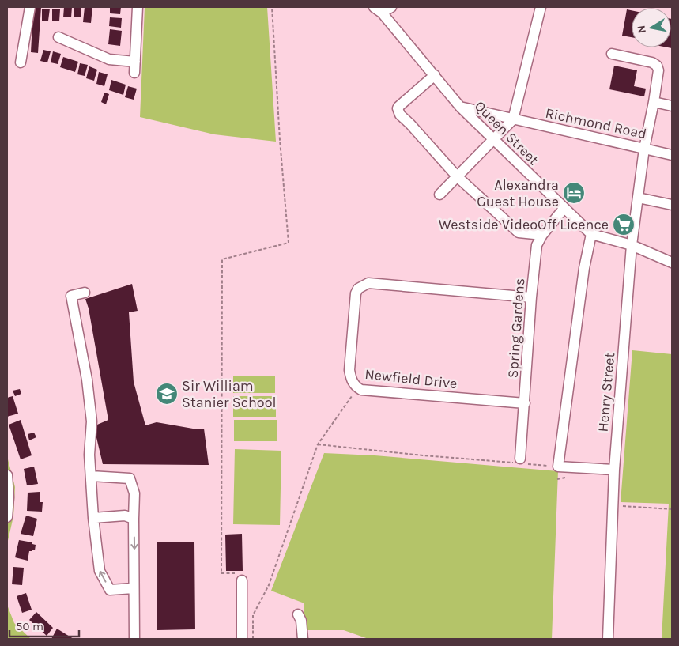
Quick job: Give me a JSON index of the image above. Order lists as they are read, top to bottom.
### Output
{
  "streets": {
    "street": [
      "Richmond Road",
      "Queen Street",
      "Spring Gardens",
      "Newfield Drive",
      "Henry Street"
    ]
  },
  "crossings": [
    ["Richmond Road", "Queen Street"],
    ["Richmond Road", "Henry Street"],
    ["Queen Street", "Spring Gardens"],
    ["Queen Street", "Henry Street"],
    ["Spring Gardens", "Newfield Drive"]
  ],
  "places": {
    "hotel": ["Alexandra Guest House"],
    "supermarket": ["Westside VideoOff Licence"],
    "school or university": ["Sir William Stanier School"]
  },
  "scale_bar": "50 m",
  "north": "left"
}
